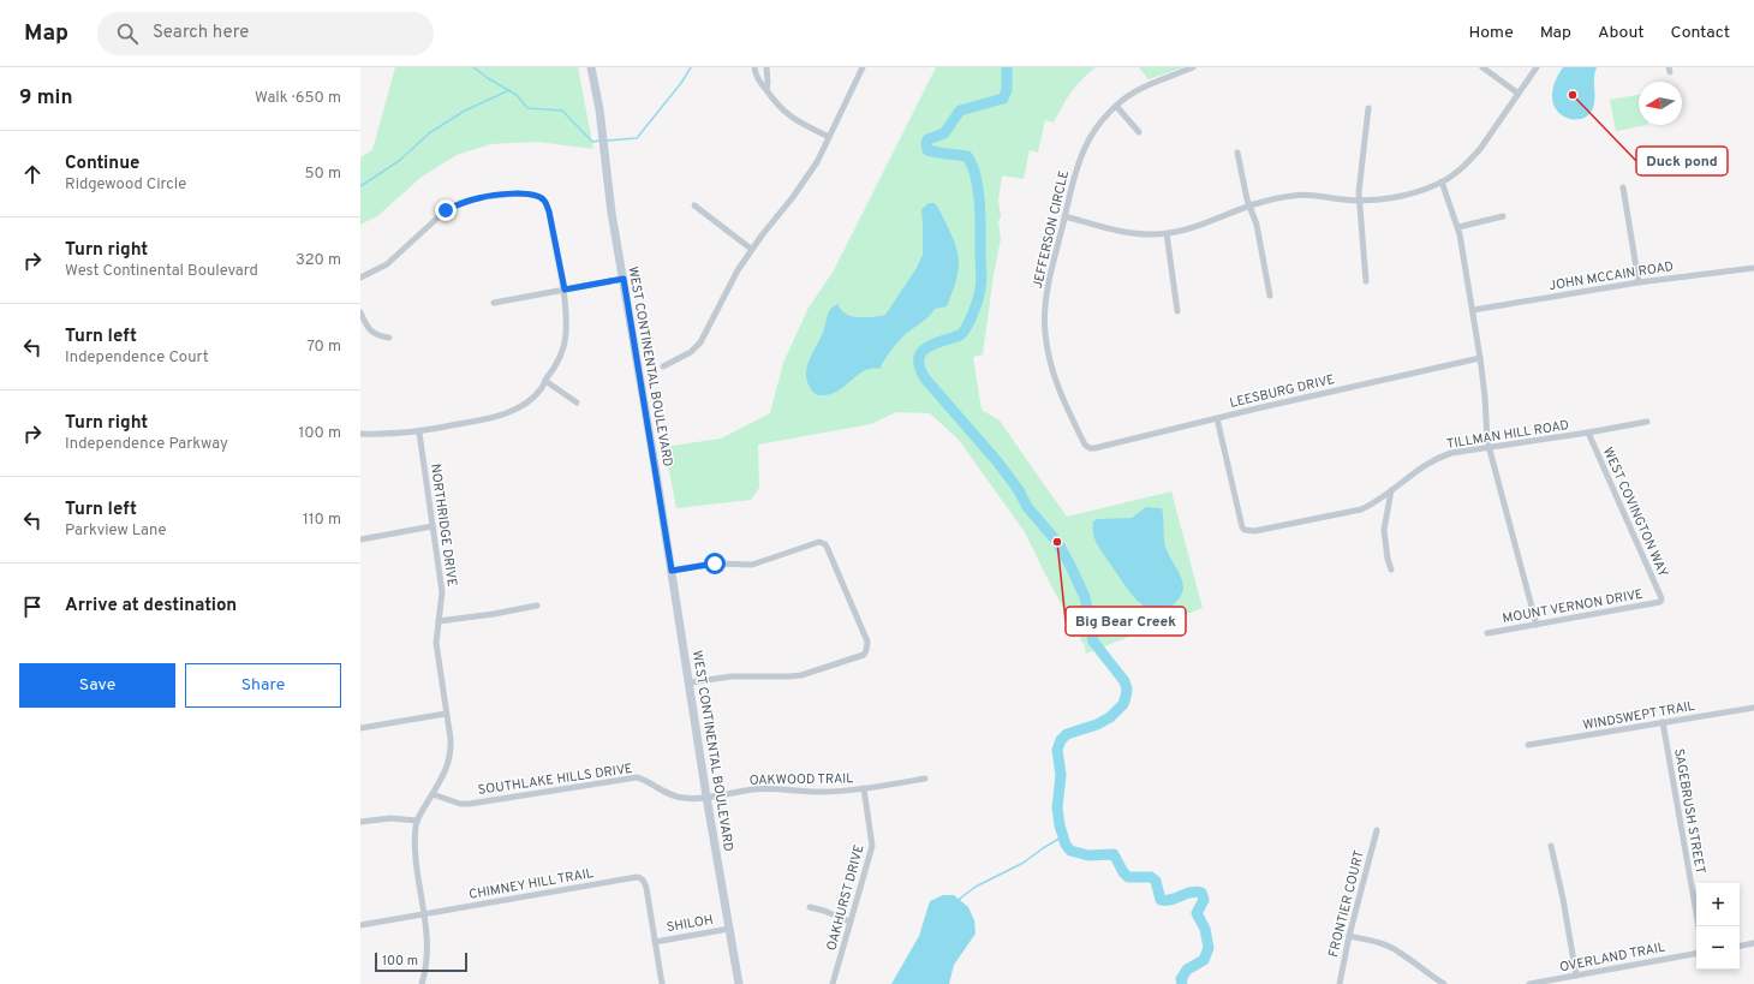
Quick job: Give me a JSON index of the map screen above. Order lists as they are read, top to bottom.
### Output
{
  "streets": {
    "main road": ["WEST CONTINENTAL BOULEVARD"],
    "street": [
      "JEFFERSON CIRCLE",
      "JOHN MCCAIN ROAD",
      "LEESBURG DRIVE",
      "TILLMAN HILL ROAD",
      "WEST COVINGTON WAY",
      "NORTHRIDGE DRIVE",
      "MOUNT VERNON DRIVE",
      "WINDSWEPT TRAIL",
      "SOUTHLAKE HILLS DRIVE",
      "OAKWOOD TRAIL",
      "SAGEBRUSH STREET",
      "CHIMNEY HILL TRAIL",
      "OAKHURST DRIVE",
      "FRONTIER COURT",
      "SHILOH",
      "OVERLAND TRAIL"
    ]
  },
  "crossings": [
    ["JEFFERSON CIRCLE", "LEESBURG DRIVE"],
    ["WEST CONTINENTAL BOULEVARD", "SOUTHLAKE HILLS DRIVE"],
    ["WEST CONTINENTAL BOULEVARD", "OAKWOOD TRAIL"],
    ["WEST CONTINENTAL BOULEVARD", "SHILOH"],
    ["LEESBURG DRIVE", "TILLMAN HILL ROAD"],
    ["TILLMAN HILL ROAD", "WEST COVINGTON WAY"],
    ["WEST COVINGTON WAY", "MOUNT VERNON DRIVE"],
    ["NORTHRIDGE DRIVE", "SOUTHLAKE HILLS DRIVE"],
    ["NORTHRIDGE DRIVE", "CHIMNEY HILL TRAIL"],
    ["WINDSWEPT TRAIL", "SAGEBRUSH STREET"],
    ["SOUTHLAKE HILLS DRIVE", "OAKWOOD TRAIL"],
    ["OAKWOOD TRAIL", "OAKHURST DRIVE"],
    ["CHIMNEY HILL TRAIL", "SHILOH"]
  ],
  "places": ["Duck pond", "Big Bear Creek"],
  "scale_bar": "100 m",
  "north": "left",
  "page": {
    "header": "Map",
    "search": "Search here",
    "nav": [
      "Home",
      "Map",
      "About",
      "Contact"
    ],
    "heading": ["9 min", "Walk · 650 m"],
    "list": [
      ["Continue", "Ridgewood Circle", "50 m"],
      ["Turn right", "West Continental Boulevard", "320 m"],
      ["Turn left", "Independence Court", "70 m"],
      ["Turn right", "Independence Parkway", "100 m"],
      ["Turn left", "Parkview Lane", "110 m"],
      "Arrive at destination"
    ],
    "buttons": ["Save", "Share"],
    "map_buttons": ["+", "−"],
    "scale": "100 m"
  }
}
